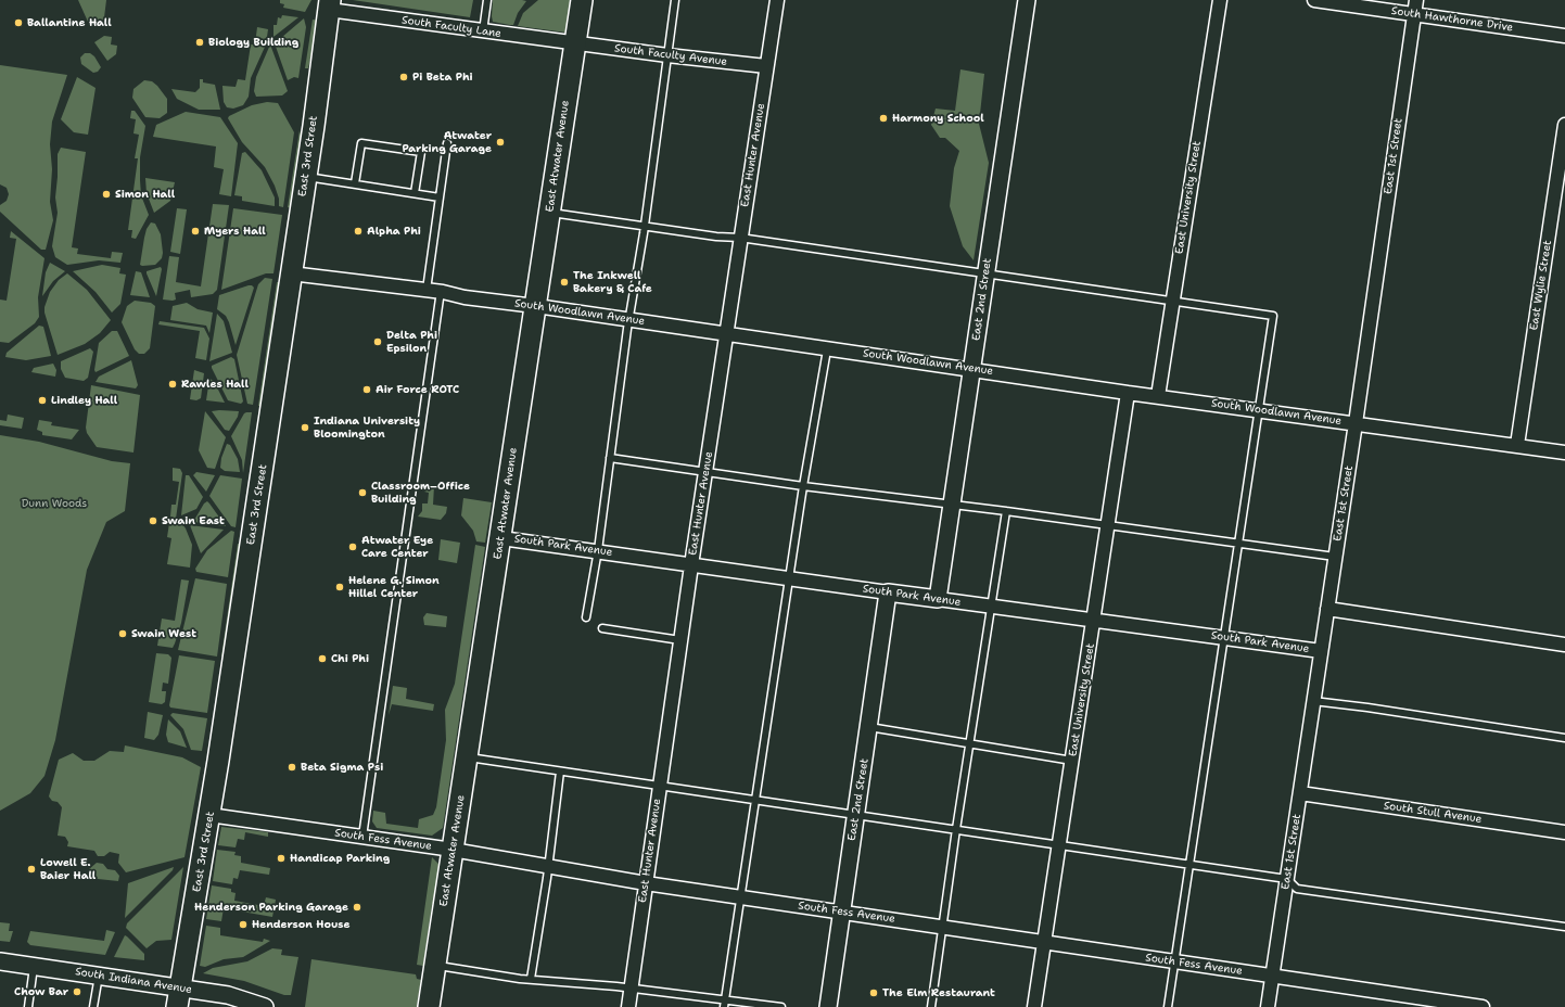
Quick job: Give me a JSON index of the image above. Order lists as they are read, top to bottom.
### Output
{
  "streets": {
    "main road": ["East 3rd Street", "East Atwater Avenue"],
    "street": [
      "South Hawthorne Drive",
      "South Faculty Lane",
      "South Faculty Avenue",
      "East Hunter Avenue",
      "East 1st Street",
      "East University Street",
      "East Wylie Street",
      "East 2nd Street",
      "South Woodlawn Avenue",
      "South Park Avenue",
      "South Stull Avenue",
      "South Fess Avenue",
      "South Indiana Avenue"
    ]
  },
  "crossings": [
    ["South Hawthorne Drive", "East 1st Street"],
    ["South Faculty Lane", "South Faculty Avenue"],
    ["South Faculty Lane", "East 3rd Street"],
    ["South Faculty Lane", "East Atwater Avenue"],
    ["South Faculty Avenue", "East Hunter Avenue"],
    ["South Faculty Avenue", "East Atwater Avenue"],
    ["East Hunter Avenue", "South Woodlawn Avenue"],
    ["East Hunter Avenue", "South Park Avenue"],
    ["East Hunter Avenue", "South Fess Avenue"],
    ["East 3rd Street", "South Woodlawn Avenue"],
    ["East 3rd Street", "South Fess Avenue"],
    ["East 3rd Street", "South Indiana Avenue"],
    ["East Atwater Avenue", "South Woodlawn Avenue"],
    ["East Atwater Avenue", "South Park Avenue"],
    ["East Atwater Avenue", "South Fess Avenue"],
    ["East 1st Street", "South Woodlawn Avenue"],
    ["East 1st Street", "South Park Avenue"],
    ["East 1st Street", "South Stull Avenue"],
    ["East 1st Street", "South Fess Avenue"],
    ["East University Street", "South Woodlawn Avenue"],
    ["East University Street", "South Park Avenue"],
    ["East University Street", "South Fess Avenue"],
    ["East Wylie Street", "South Woodlawn Avenue"],
    ["East 2nd Street", "South Woodlawn Avenue"],
    ["East 2nd Street", "South Park Avenue"],
    ["East 2nd Street", "South Fess Avenue"]
  ],
  "parks": ["Dunn Woods"],
  "places": [
    "Ballantine Hall",
    "Biology Building",
    "Pi Beta Phi",
    "Harmony School",
    "Atwater Parking Garage",
    "Simon Hall",
    "Myers Hall",
    "Alpha Phi",
    "The Inkwell Bakery & Cafe",
    "Delta Phi Epsilon",
    "Rawles Hall",
    "Air Force ROTC",
    "Lindley Hall",
    "Indiana University Bloomington",
    "Classroom–Office Building",
    "Swain East",
    "Atwater Eye Care Center",
    "Helene G. Simon Hillel Center",
    "Swain West",
    "Chi Phi",
    "Beta Sigma Psi",
    "Handicap Parking",
    "Lowell E. Baier Hall",
    "Henderson Parking Garage",
    "Henderson House",
    "Chow Bar",
    "The Elm Restaurant"
  ]
}
